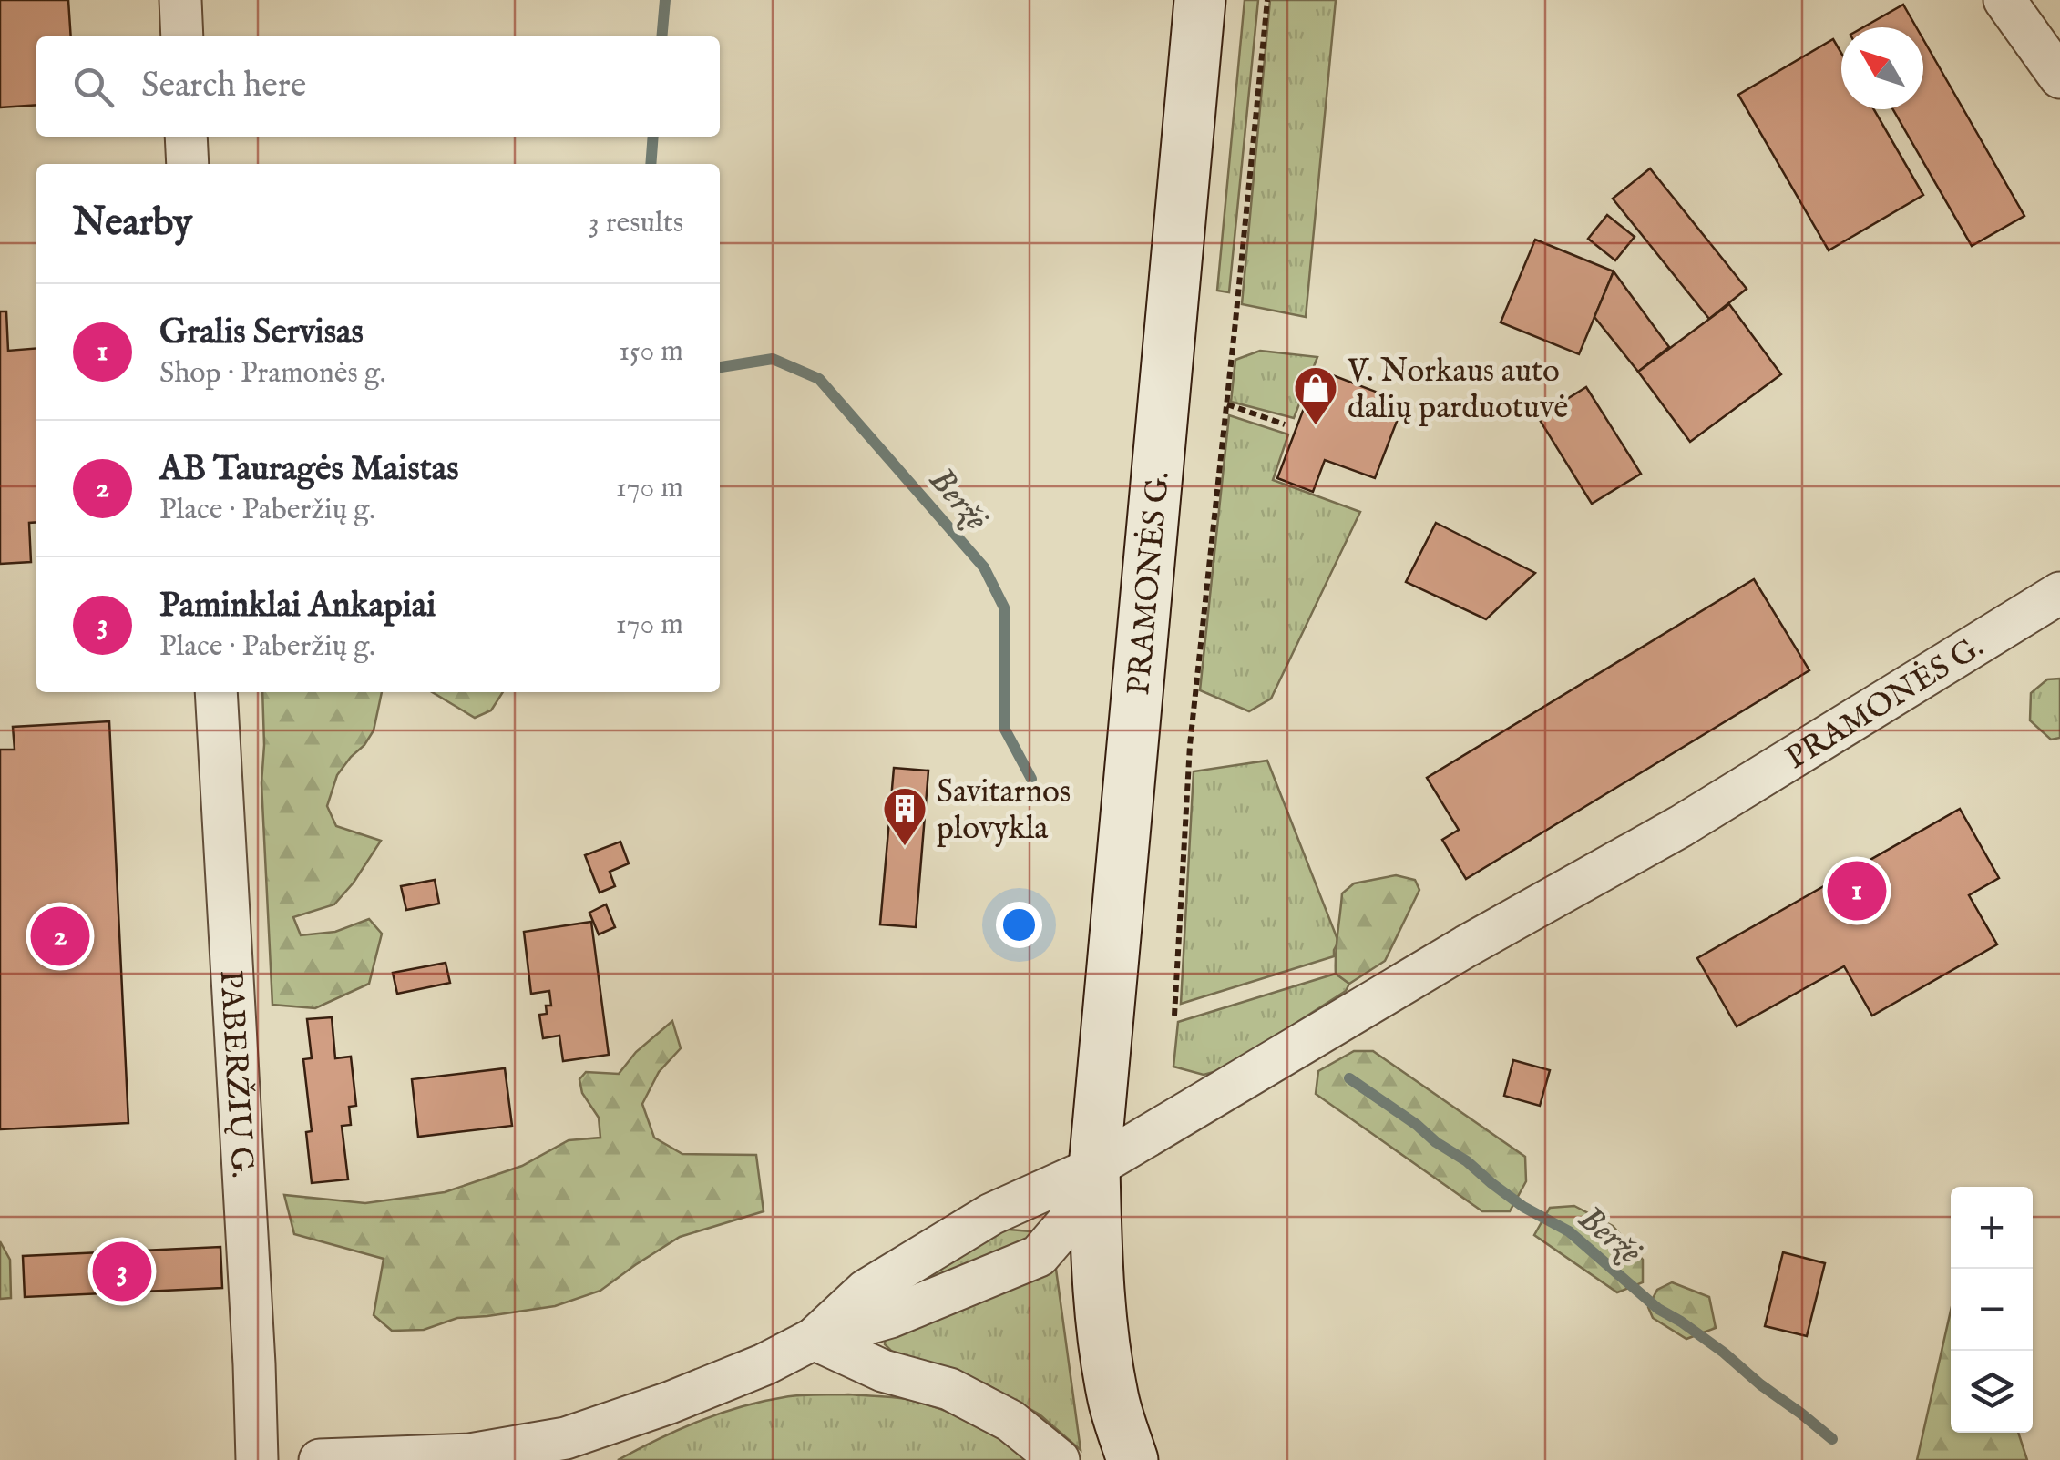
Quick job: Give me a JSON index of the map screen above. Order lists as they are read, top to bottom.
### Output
{
  "streets": {
    "main road": ["PRAMONĖS G."],
    "street": ["PABERŽIŲ G."]
  },
  "water": ["Beržė"],
  "places": {
    "shop": ["V. Norkaus auto dalių parduotuvė"],
    "building": ["Savitarnos plovykla"]
  },
  "north": "top left",
  "page": {
    "search": "Search here",
    "heading": ["Nearby", "3 results"],
    "list": [
      {
        "mark": "1",
        "name": "Gralis Servisas",
        "note": "Shop · Pramonės g.",
        "value": "150 m"
      },
      {
        "mark": "2",
        "name": "AB Tauragės Maistas",
        "note": "Place · Paberžių g.",
        "value": "170 m"
      },
      {
        "mark": "3",
        "name": "Paminklai Ankapiai",
        "note": "Place · Paberžių g.",
        "value": "170 m"
      }
    ],
    "pins": ["1", "2", "3"],
    "map_buttons": ["+", "−"]
  }
}
